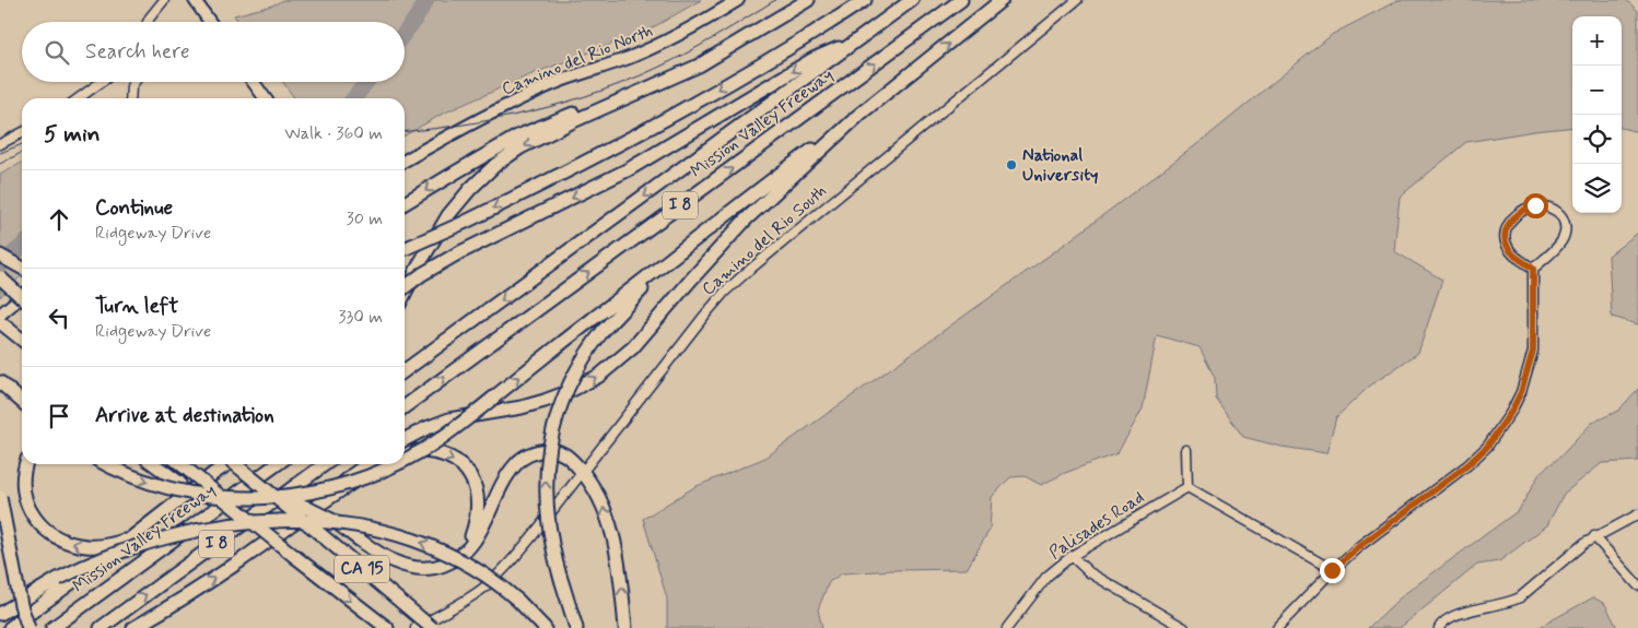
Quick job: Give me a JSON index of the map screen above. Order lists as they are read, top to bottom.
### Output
{
  "streets": {
    "highway": ["Mission Valley Freeway", "I 8", "CA 15"],
    "main road": ["Camino del Rio North"],
    "street": ["Camino del Rio South", "Palisades Road"]
  },
  "crossings": [
    ["Camino del Rio South", "CA 15"]
  ],
  "places": ["National University"],
  "page": {
    "map_buttons": ["+", "−"],
    "search": "Search here",
    "heading": ["5 min", "Walk · 360 m"],
    "list": [
      ["Continue", "Ridgeway Drive", "30 m"],
      ["Turn left", "Ridgeway Drive", "330 m"],
      "Arrive at destination"
    ]
  }
}
